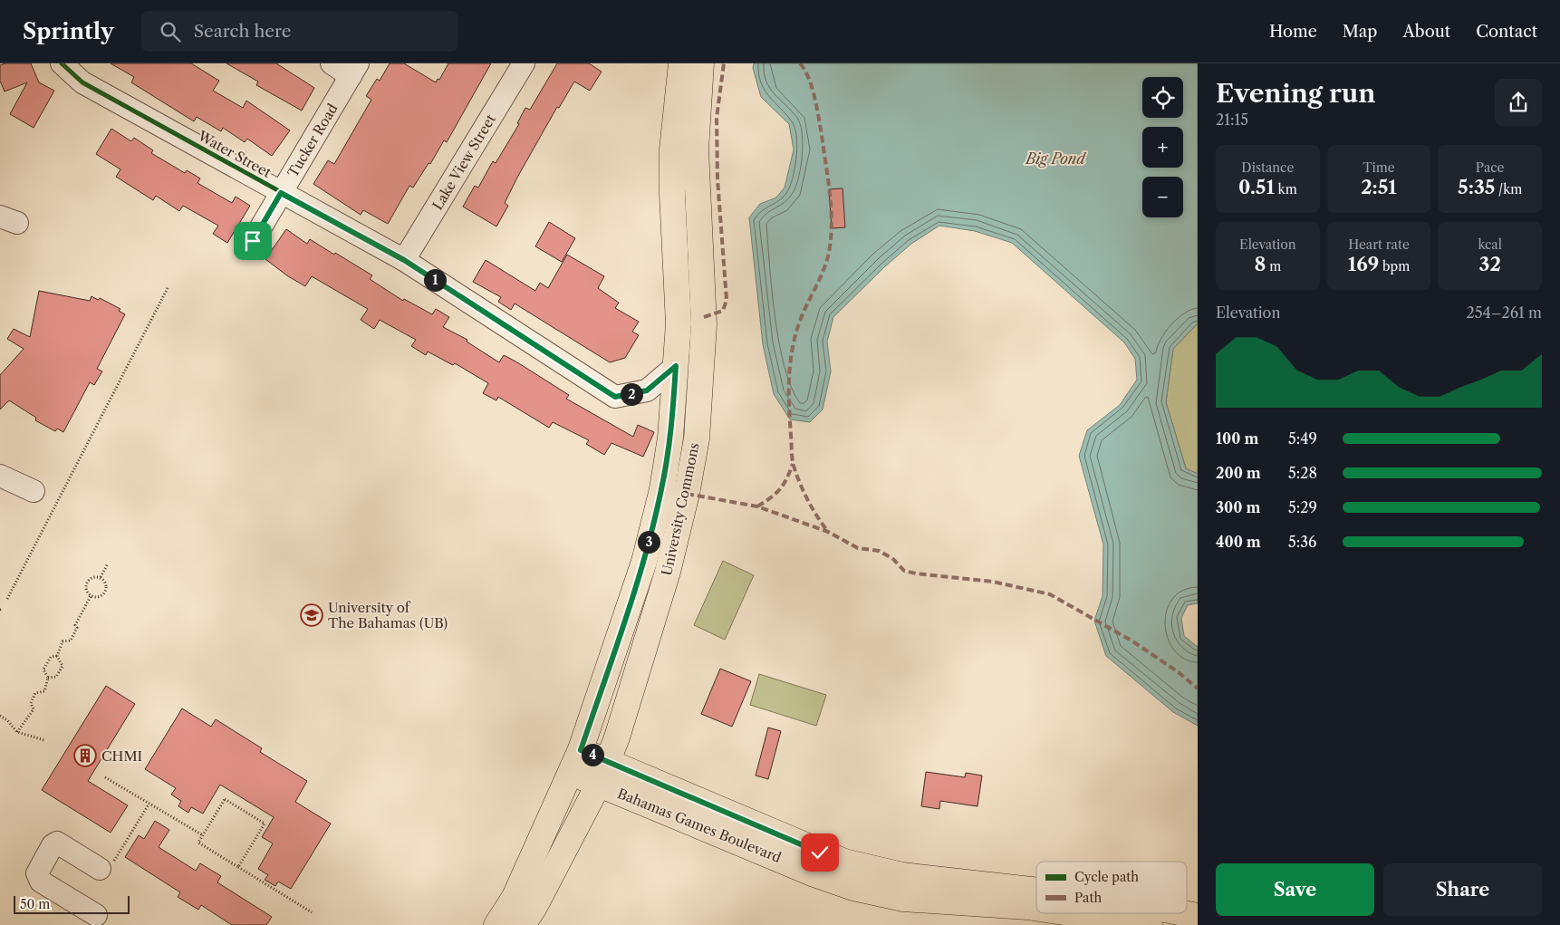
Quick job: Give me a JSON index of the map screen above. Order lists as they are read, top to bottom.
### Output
{
  "streets": {
    "main road": ["University Commons", "Bahamas Games Boulevard"],
    "street": ["Tucker Road", "Water Street", "Lake View Street"]
  },
  "crossings": [
    ["Tucker Road", "Water Street"],
    ["Water Street", "Lake View Street"],
    ["Water Street", "University Commons"],
    ["University Commons", "Bahamas Games Boulevard"]
  ],
  "water": ["Big Pond"],
  "places": {
    "school or university": ["University of The Bahamas (UB)"],
    "building": ["CHMI"]
  },
  "legend": ["Cycle path", "Path"],
  "scale_bar": "50 m",
  "page": {
    "header": "Sprintly",
    "search": "Search here",
    "nav": [
      "Home",
      "Map",
      "About",
      "Contact"
    ],
    "heading": ["Evening run", "21:15"],
    "map_buttons": ["+", "−"],
    "stats": [
      ["Distance", "0.51 km"],
      ["Time", "2:51"],
      ["Pace", "5:35 /km"],
      ["Elevation", "8 m"],
      ["Heart rate", "169 bpm"],
      ["kcal", "32"]
    ],
    "pins": [
      "1",
      "2",
      "3",
      "4"
    ],
    "chart": ["Elevation", "254–261 m"],
    "list": [
      {
        "name": "100 m",
        "note": "5:49"
      },
      {
        "name": "200 m",
        "note": "5:28"
      },
      {
        "name": "300 m",
        "note": "5:29"
      },
      {
        "name": "400 m",
        "note": "5:36"
      }
    ],
    "buttons": ["Save", "Share"],
    "scale": "50 m"
  }
}
